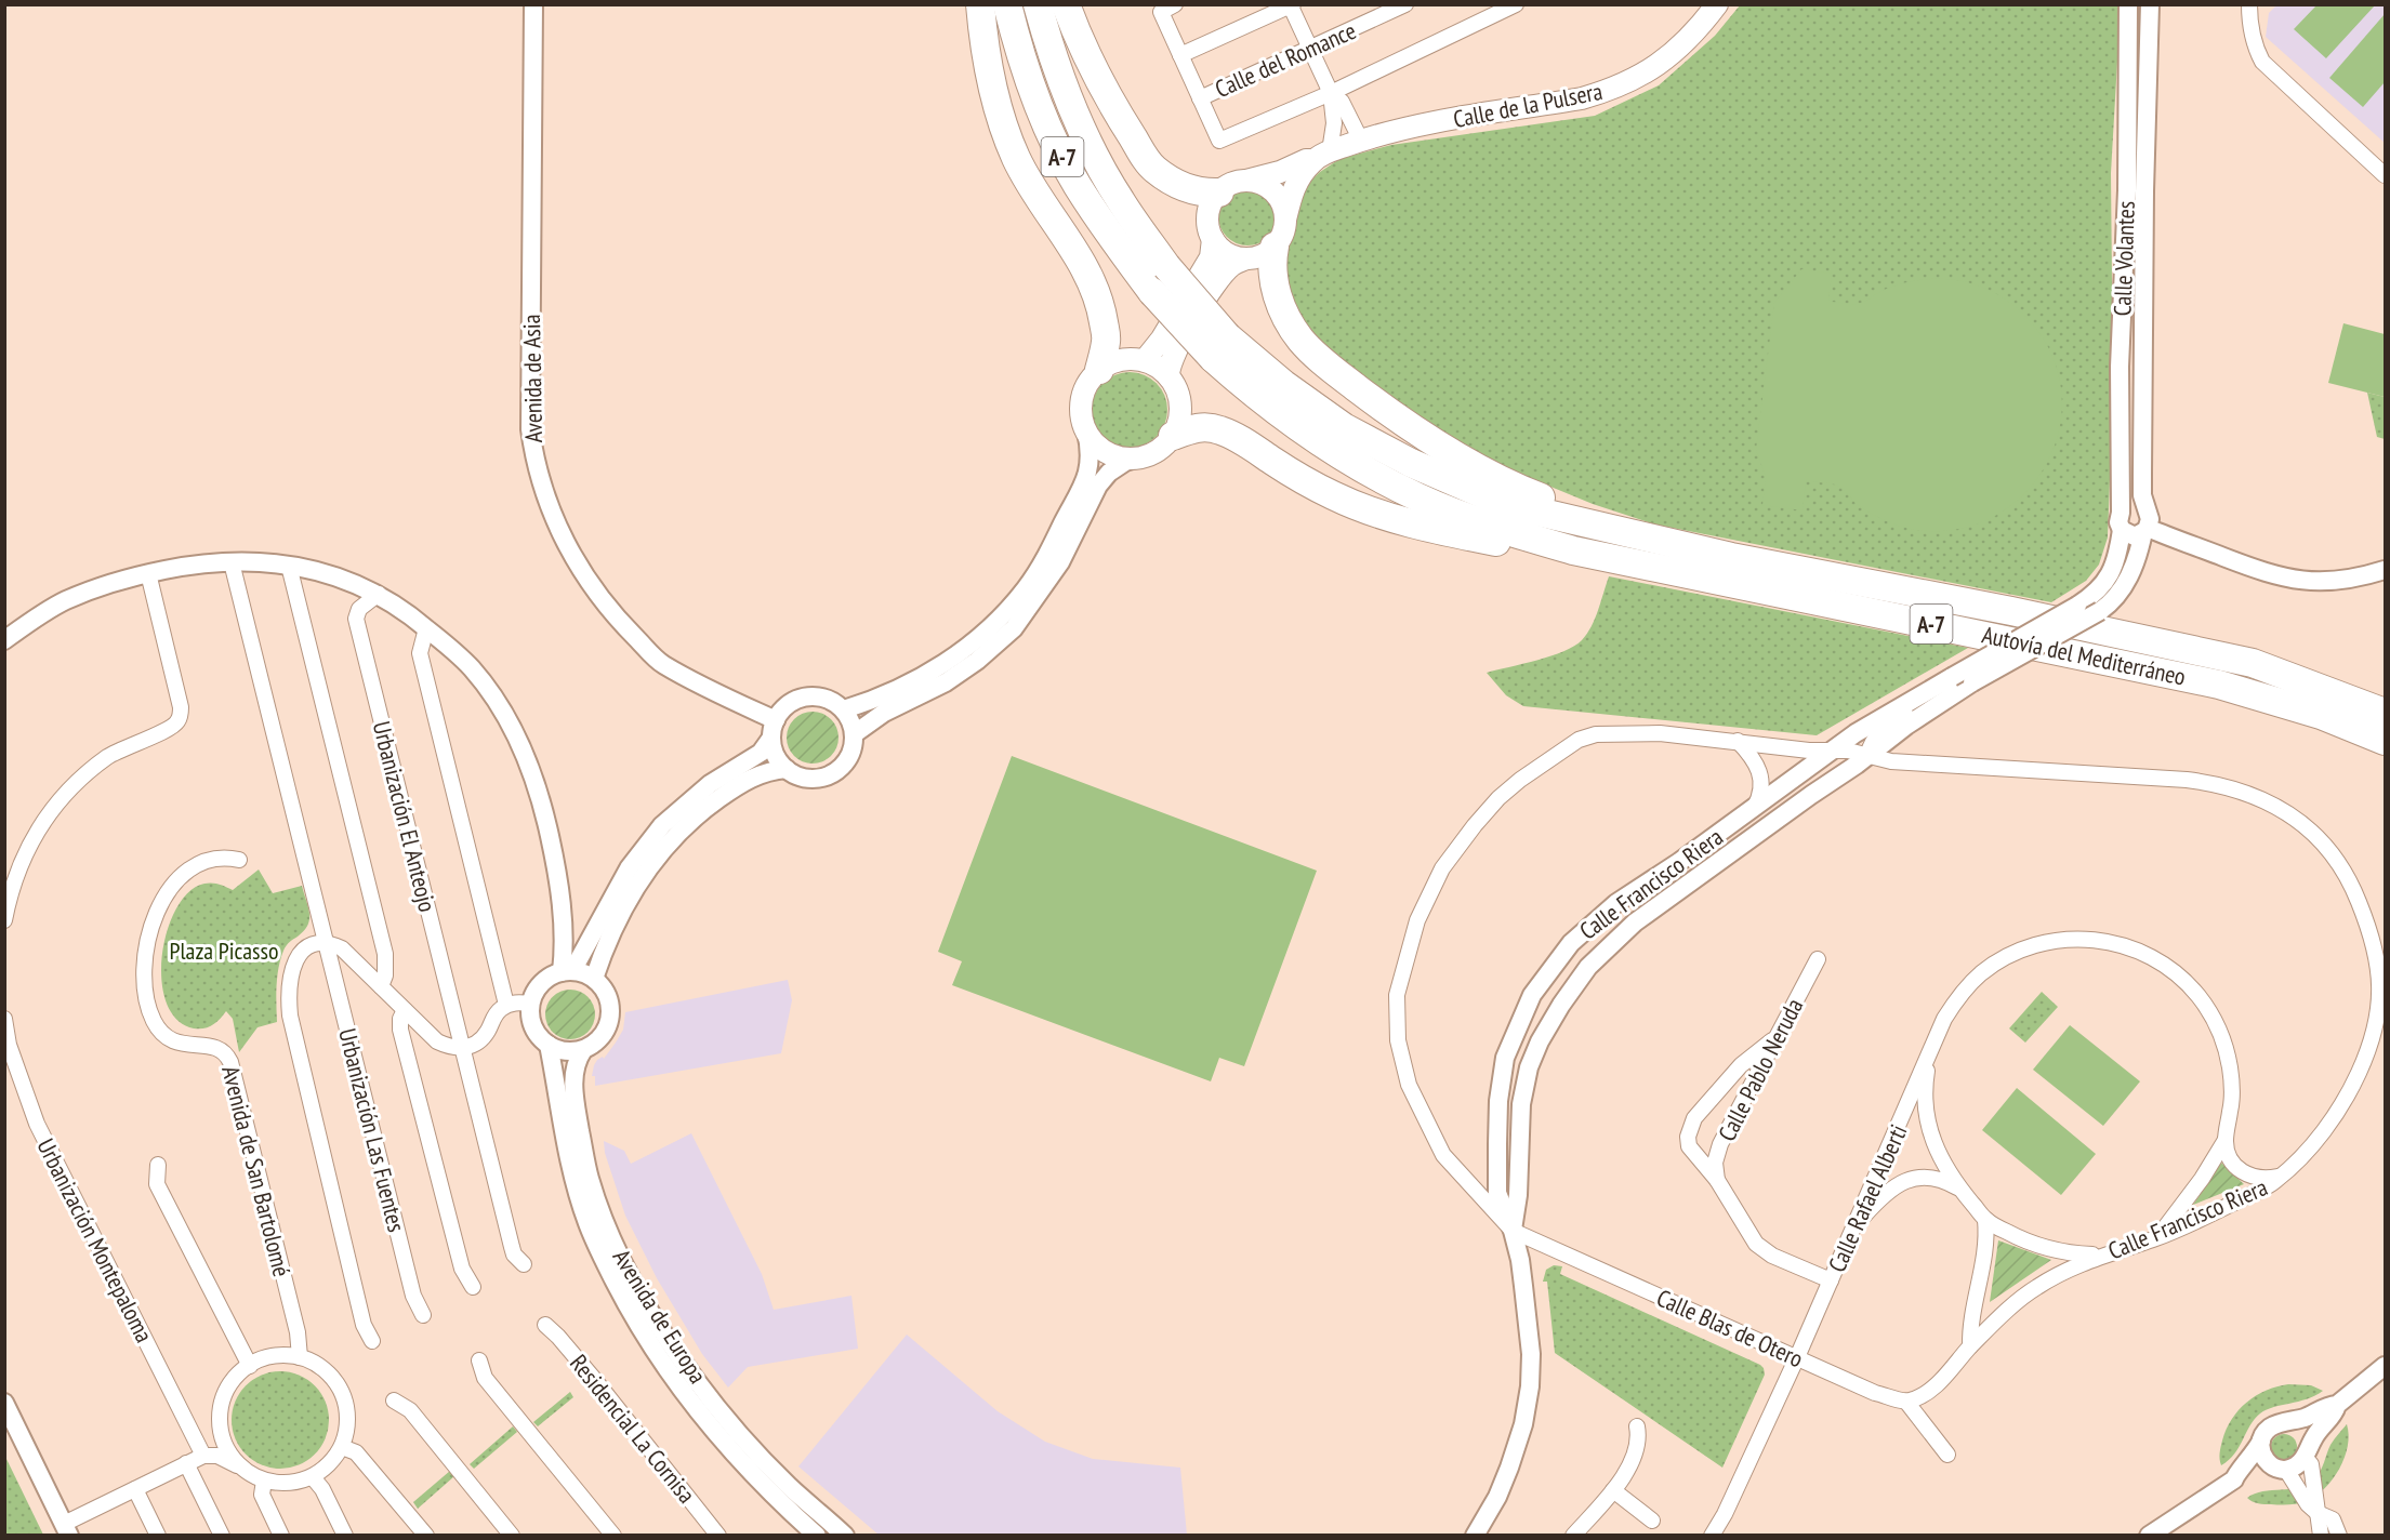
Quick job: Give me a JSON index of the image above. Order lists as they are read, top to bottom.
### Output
{
  "streets": {
    "highway": ["A-7", "Autovía del Mediterráneo"],
    "main road": ["Calle de la Pulsera"],
    "street": [
      "Calle del Romance",
      "Calle Volantes",
      "Avenida de Asia",
      "Urbanización El Anteojo",
      "Calle Francisco Riera",
      "Calle Pablo Neruda",
      "Urbanización Las Fuentes",
      "Avenida de San Bartolomé",
      "Calle Rafael Alberti",
      "Urbanización Montepaloma",
      "Avenida de Europa",
      "Calle Blas de Otero",
      "Residencial La Cornisa"
    ]
  },
  "crossings": [
    ["A-7", "Autovía del Mediterráneo"],
    ["Calle Volantes", "Calle Francisco Riera"],
    ["Calle Francisco Riera", "Calle Rafael Alberti"],
    ["Calle Francisco Riera", "Calle Blas de Otero"],
    ["Calle Rafael Alberti", "Calle Blas de Otero"]
  ],
  "parks": ["Plaza Picasso"]
}
